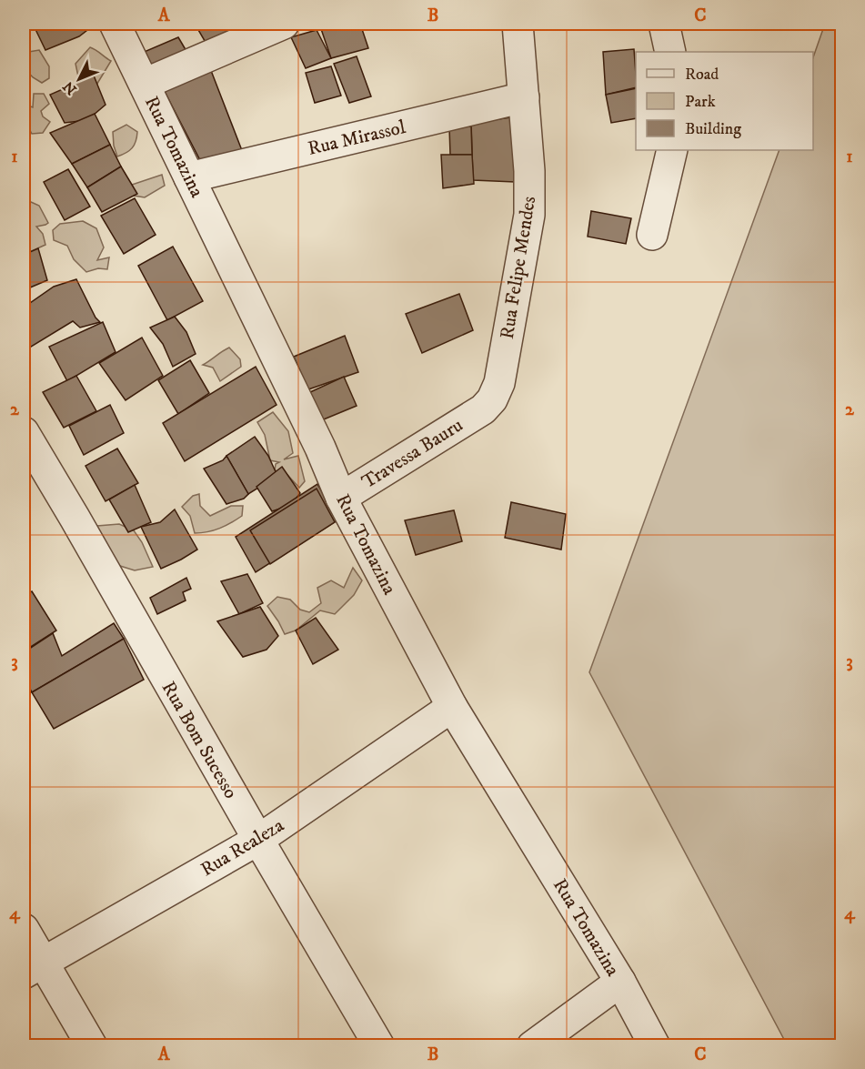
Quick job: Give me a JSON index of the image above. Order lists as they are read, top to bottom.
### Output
{
  "streets": {
    "street": [
      "Rua Mirassol",
      "Rua Tomazina",
      "Rua Felipe Mendes",
      "Travessa Bauru",
      "Rua Bom Sucesso",
      "Rua Realeza"
    ]
  },
  "crossings": [
    ["Rua Mirassol", "Rua Tomazina"],
    ["Rua Mirassol", "Rua Felipe Mendes"],
    ["Rua Tomazina", "Travessa Bauru"],
    ["Rua Tomazina", "Rua Realeza"],
    ["Rua Felipe Mendes", "Travessa Bauru"],
    ["Rua Bom Sucesso", "Rua Realeza"]
  ],
  "legend": ["Road", "Park", "Building"],
  "north": "bottom left",
  "grid": {
    "columns": ["A", "B", "C"],
    "rows": [
      "1",
      "2",
      "3",
      "4"
    ]
  }
}
